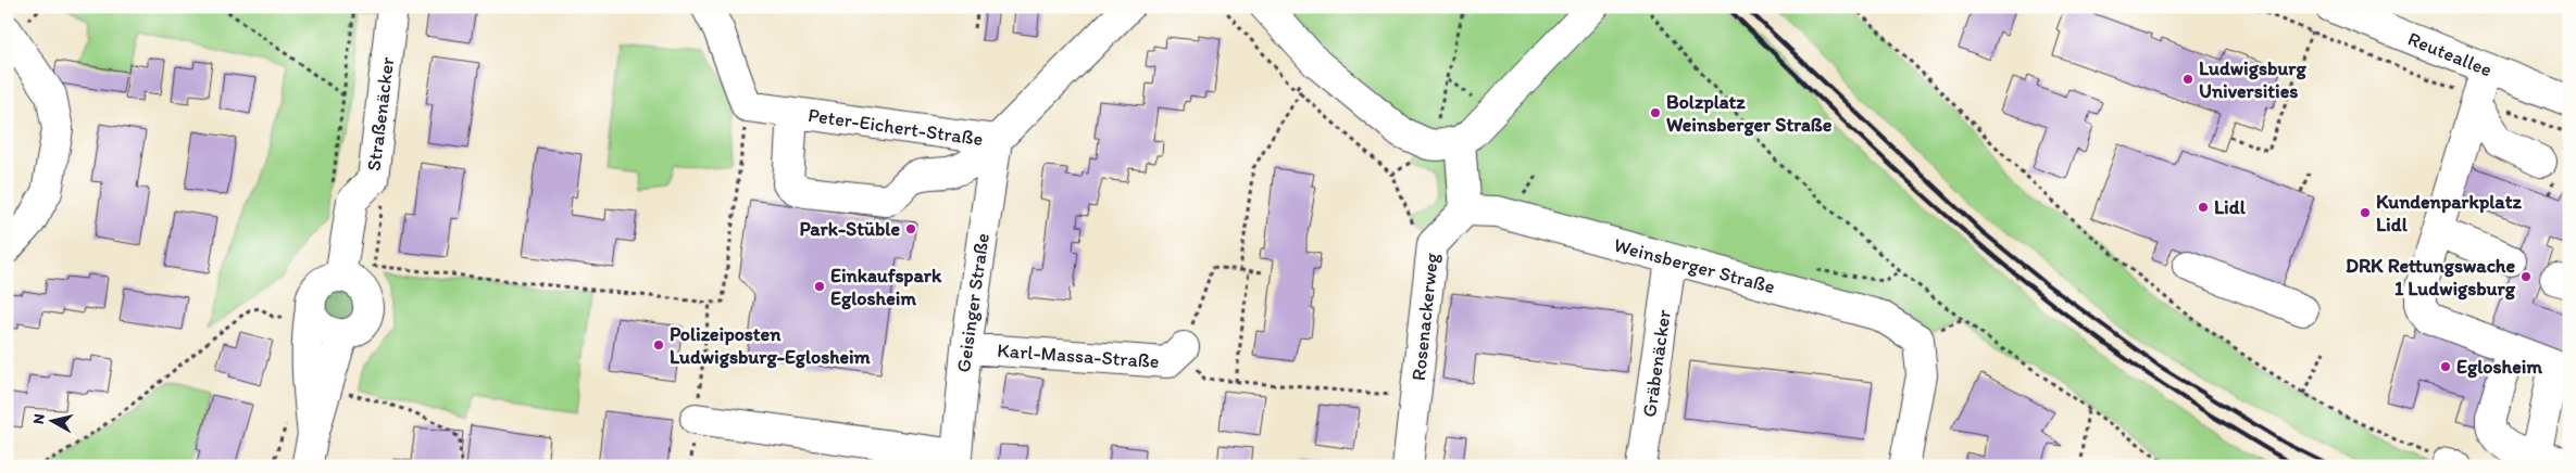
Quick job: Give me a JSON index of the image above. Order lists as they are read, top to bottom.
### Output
{
  "streets": {
    "street": [
      "Reuteallee",
      "Straßenäcker",
      "Peter-Eichert-Straße",
      "Weinsberger Straße",
      "Geisinger Straße",
      "Rosenackerweg",
      "Karl-Massa-Straße",
      "Gräbenäcker"
    ]
  },
  "crossings": [
    ["Peter-Eichert-Straße", "Geisinger Straße"],
    ["Weinsberger Straße", "Rosenackerweg"],
    ["Weinsberger Straße", "Gräbenäcker"],
    ["Geisinger Straße", "Karl-Massa-Straße"]
  ],
  "places": [
    "Ludwigsburg Universities",
    "Bolzplatz Weinsberger Straße",
    "Lidl",
    "Kundenparkplatz Lidl",
    "Park-Stüble",
    "DRK Rettungswache 1 Ludwigsburg",
    "Einkaufspark Eglosheim",
    "Polizeiposten Ludwigsburg-Eglosheim",
    "Eglosheim"
  ],
  "north": "left"
}
